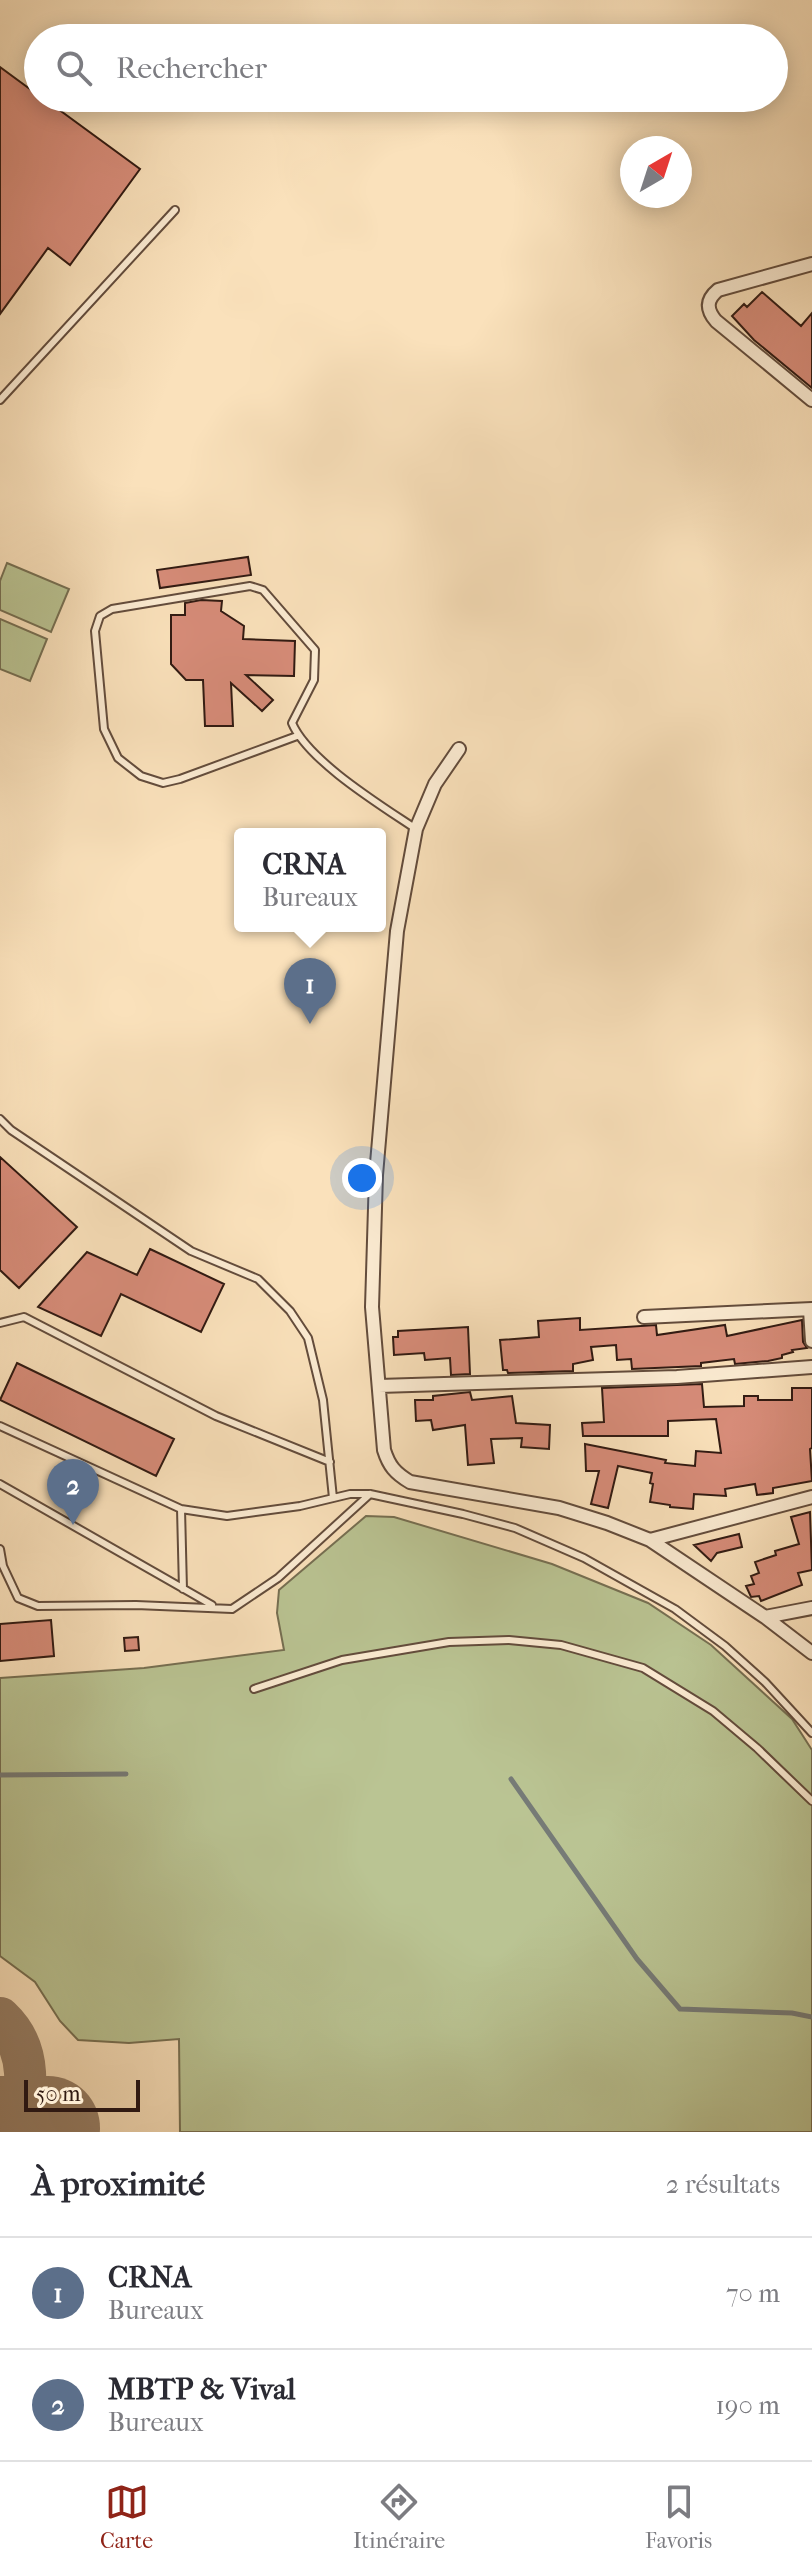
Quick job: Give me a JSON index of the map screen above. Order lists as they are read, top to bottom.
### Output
{
  "scale_bar": "50 m",
  "north": "top right",
  "page": {
    "search": "Rechercher",
    "popup": ["CRNA", "Bureaux"],
    "pins": ["1", "2"],
    "scale": "50 m",
    "heading": ["À proximité", "2 résultats"],
    "list": [
      {
        "mark": "1",
        "name": "CRNA",
        "note": "Bureaux",
        "value": "70 m"
      },
      {
        "mark": "2",
        "name": "MBTP & Vival",
        "note": "Bureaux",
        "value": "190 m"
      }
    ],
    "nav": ["Carte", "Itinéraire", "Favoris"]
  }
}
